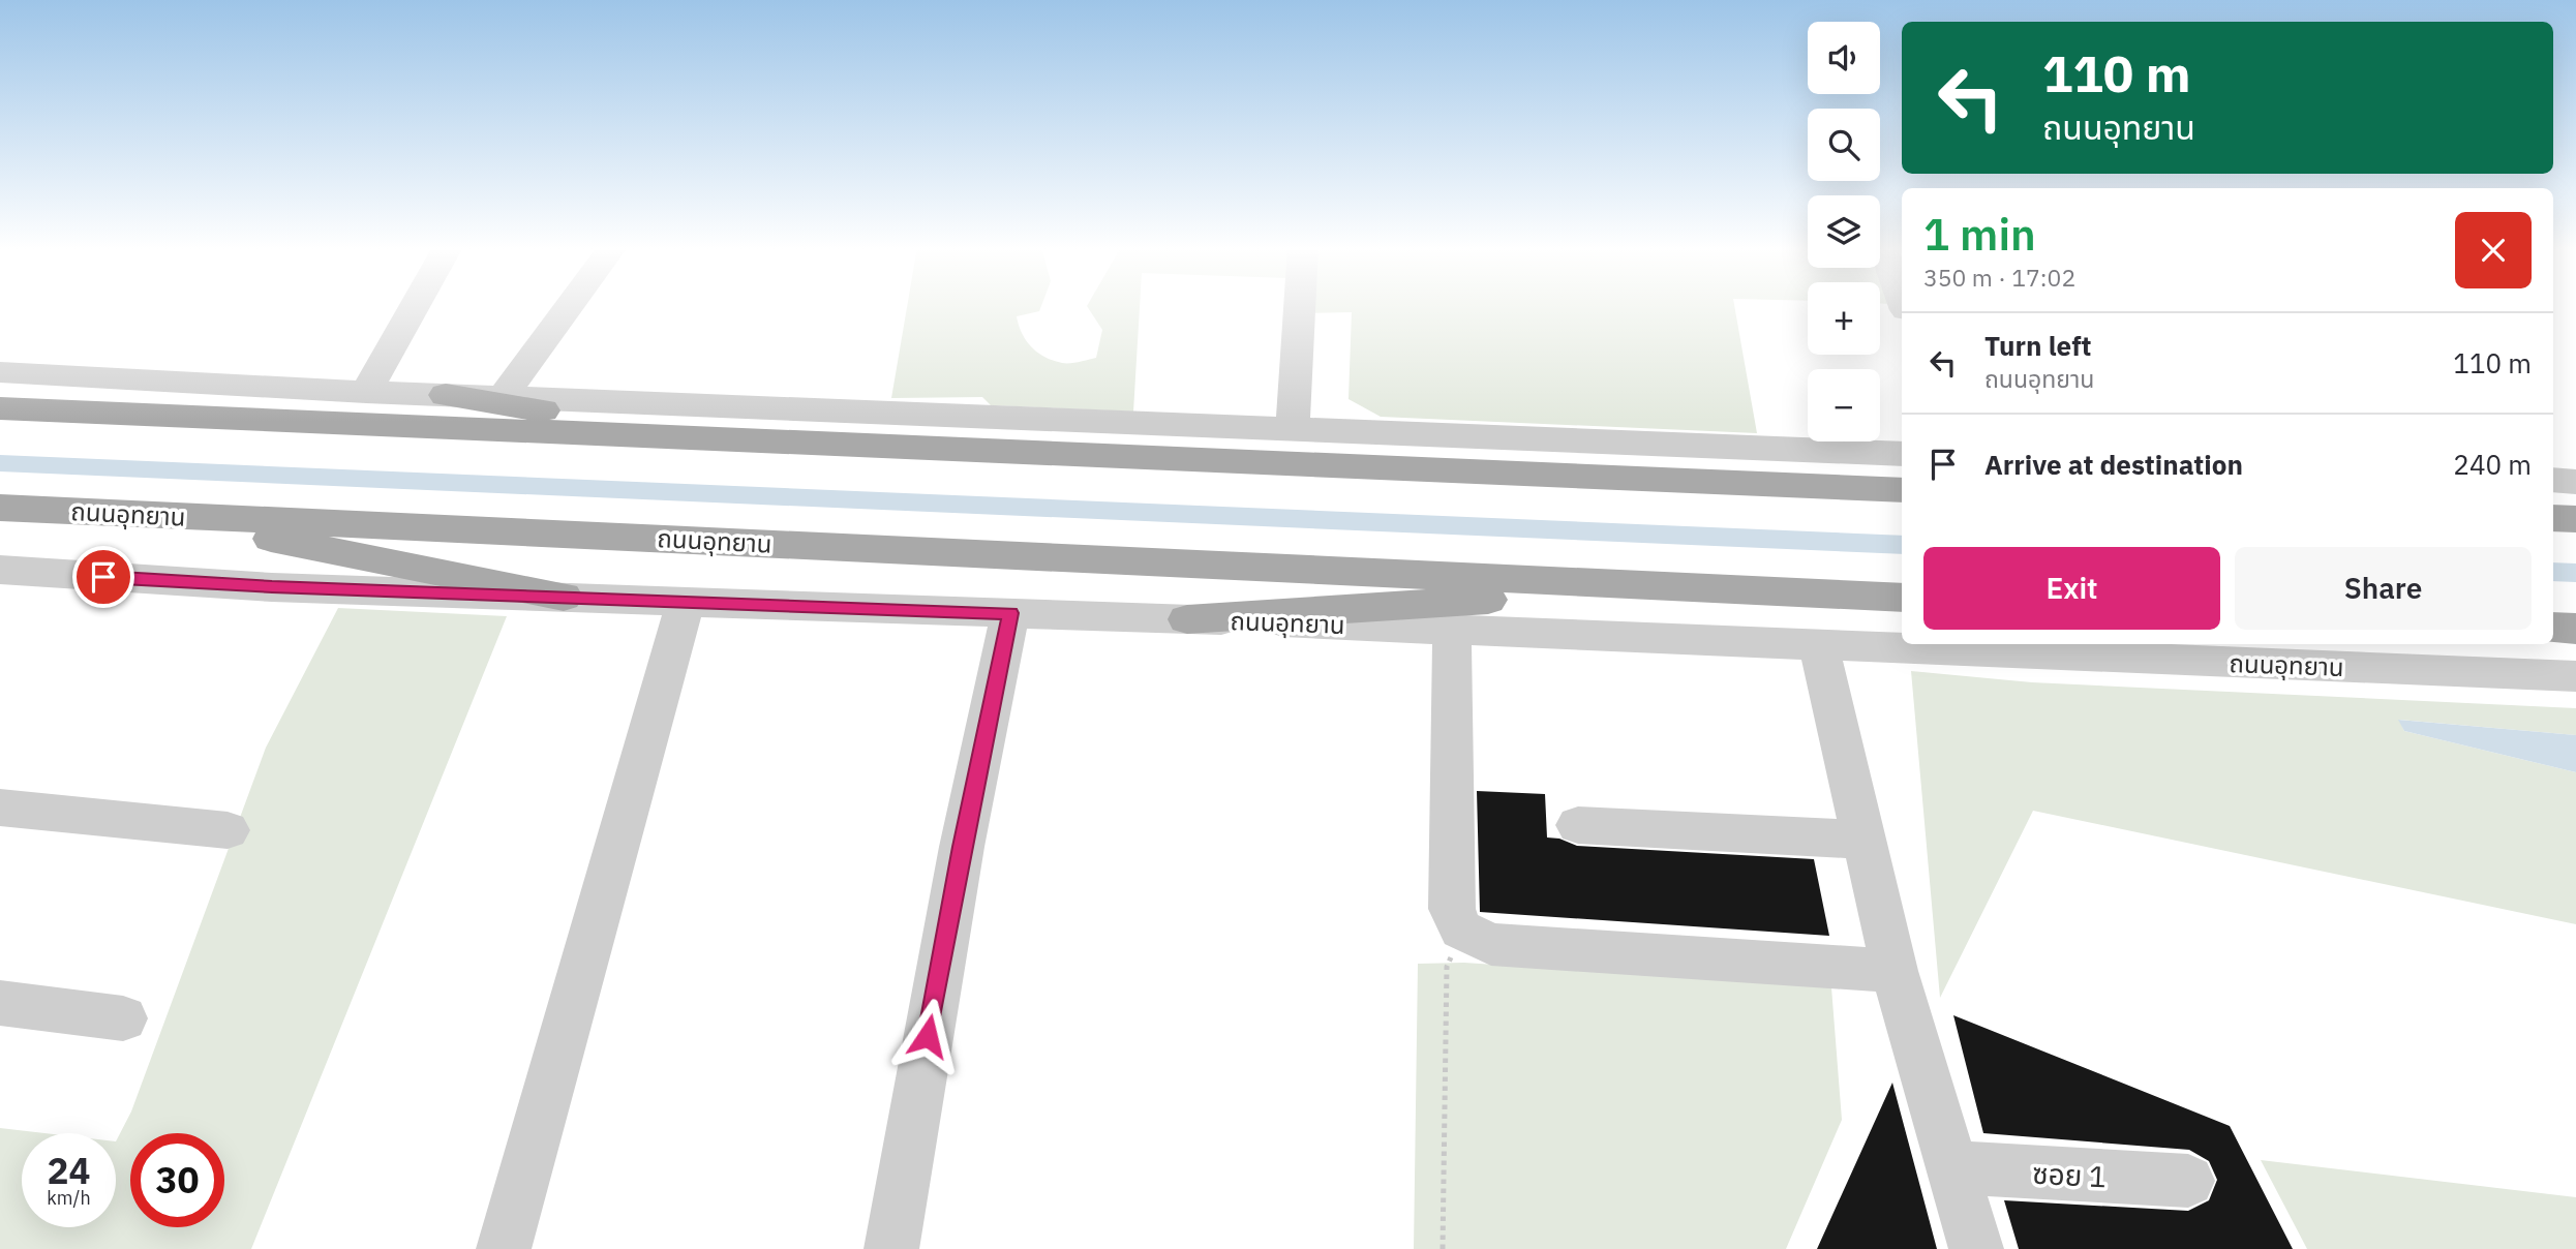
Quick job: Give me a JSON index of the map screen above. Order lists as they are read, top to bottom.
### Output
{
  "streets": {
    "main road": ["ถนนอุทยาน"],
    "street": ["ซอย 1"]
  },
  "page": {
    "map_buttons": ["+", "−"],
    "turn": ["110 m", "ถนนอุทยาน"],
    "heading": ["1 min", "350 m · 17:02"],
    "list": [
      {
        "name": "Turn left",
        "note": "ถนนอุทยาน",
        "value": "110 m"
      },
      {
        "name": "Arrive at destination",
        "value": "240 m"
      }
    ],
    "buttons": ["Exit", "Share"],
    "speed": "24 km/h",
    "limit": "30"
  }
}
